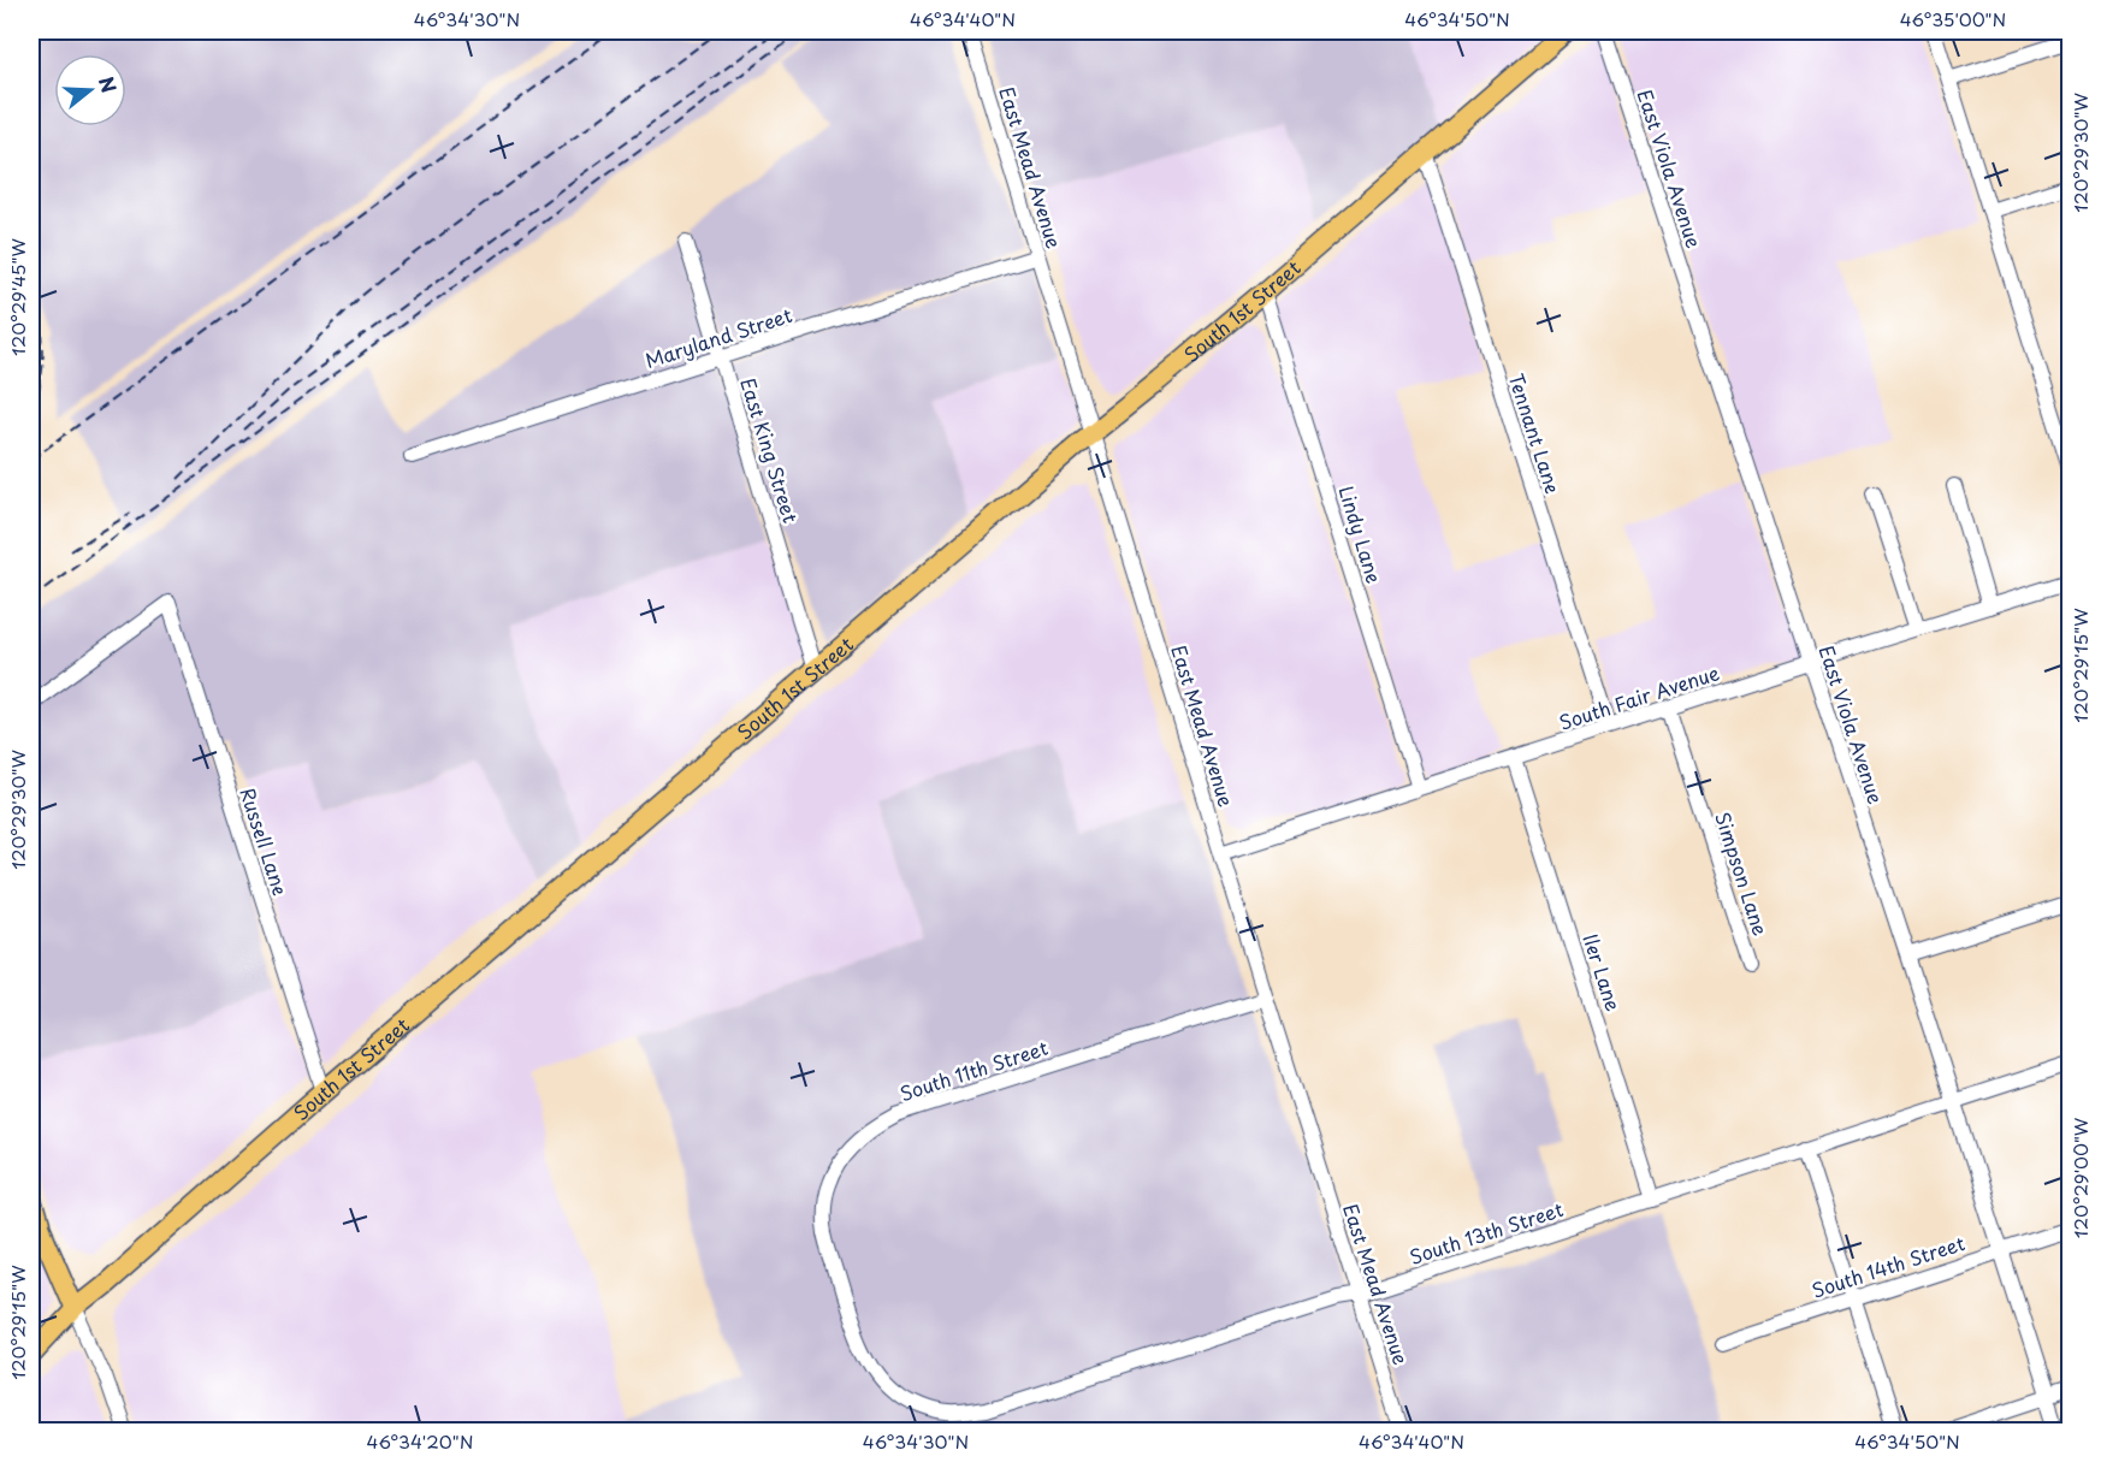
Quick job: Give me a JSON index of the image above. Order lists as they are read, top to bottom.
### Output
{
  "streets": {
    "main road": ["South 1st Street"],
    "street": [
      "East Mead Avenue",
      "East Viola Avenue",
      "Maryland Street",
      "Tennant Lane",
      "East King Street",
      "Lindy Lane",
      "South Fair Avenue",
      "Russell Lane",
      "Simpson Lane",
      "Iler Lane",
      "South 11th Street",
      "South 13th Street",
      "South 14th Street"
    ]
  },
  "crossings": [
    ["East Mead Avenue", "South 1st Street"],
    ["East Mead Avenue", "Maryland Street"],
    ["East Mead Avenue", "South Fair Avenue"],
    ["East Mead Avenue", "South 11th Street"],
    ["East Mead Avenue", "South 13th Street"],
    ["East Viola Avenue", "South Fair Avenue"],
    ["East Viola Avenue", "South 13th Street"],
    ["East Viola Avenue", "South 14th Street"],
    ["South 1st Street", "Tennant Lane"],
    ["South 1st Street", "East King Street"],
    ["South 1st Street", "Lindy Lane"],
    ["South 1st Street", "Russell Lane"],
    ["Maryland Street", "East King Street"],
    ["Tennant Lane", "South Fair Avenue"],
    ["Lindy Lane", "South Fair Avenue"],
    ["South Fair Avenue", "Simpson Lane"],
    ["South Fair Avenue", "Iler Lane"],
    ["Iler Lane", "South 13th Street"],
    ["South 11th Street", "South 13th Street"]
  ],
  "north": "right",
  "coordinates": [
    "46°34'30\"N",
    "46°34'40\"N",
    "46°34'50\"N",
    "46°35'00\"N",
    "120°29'30\"W",
    "120°29'45\"W",
    "120°29'15\"W",
    "120°29'00\"W",
    "46°34'20\"N"
  ]
}
